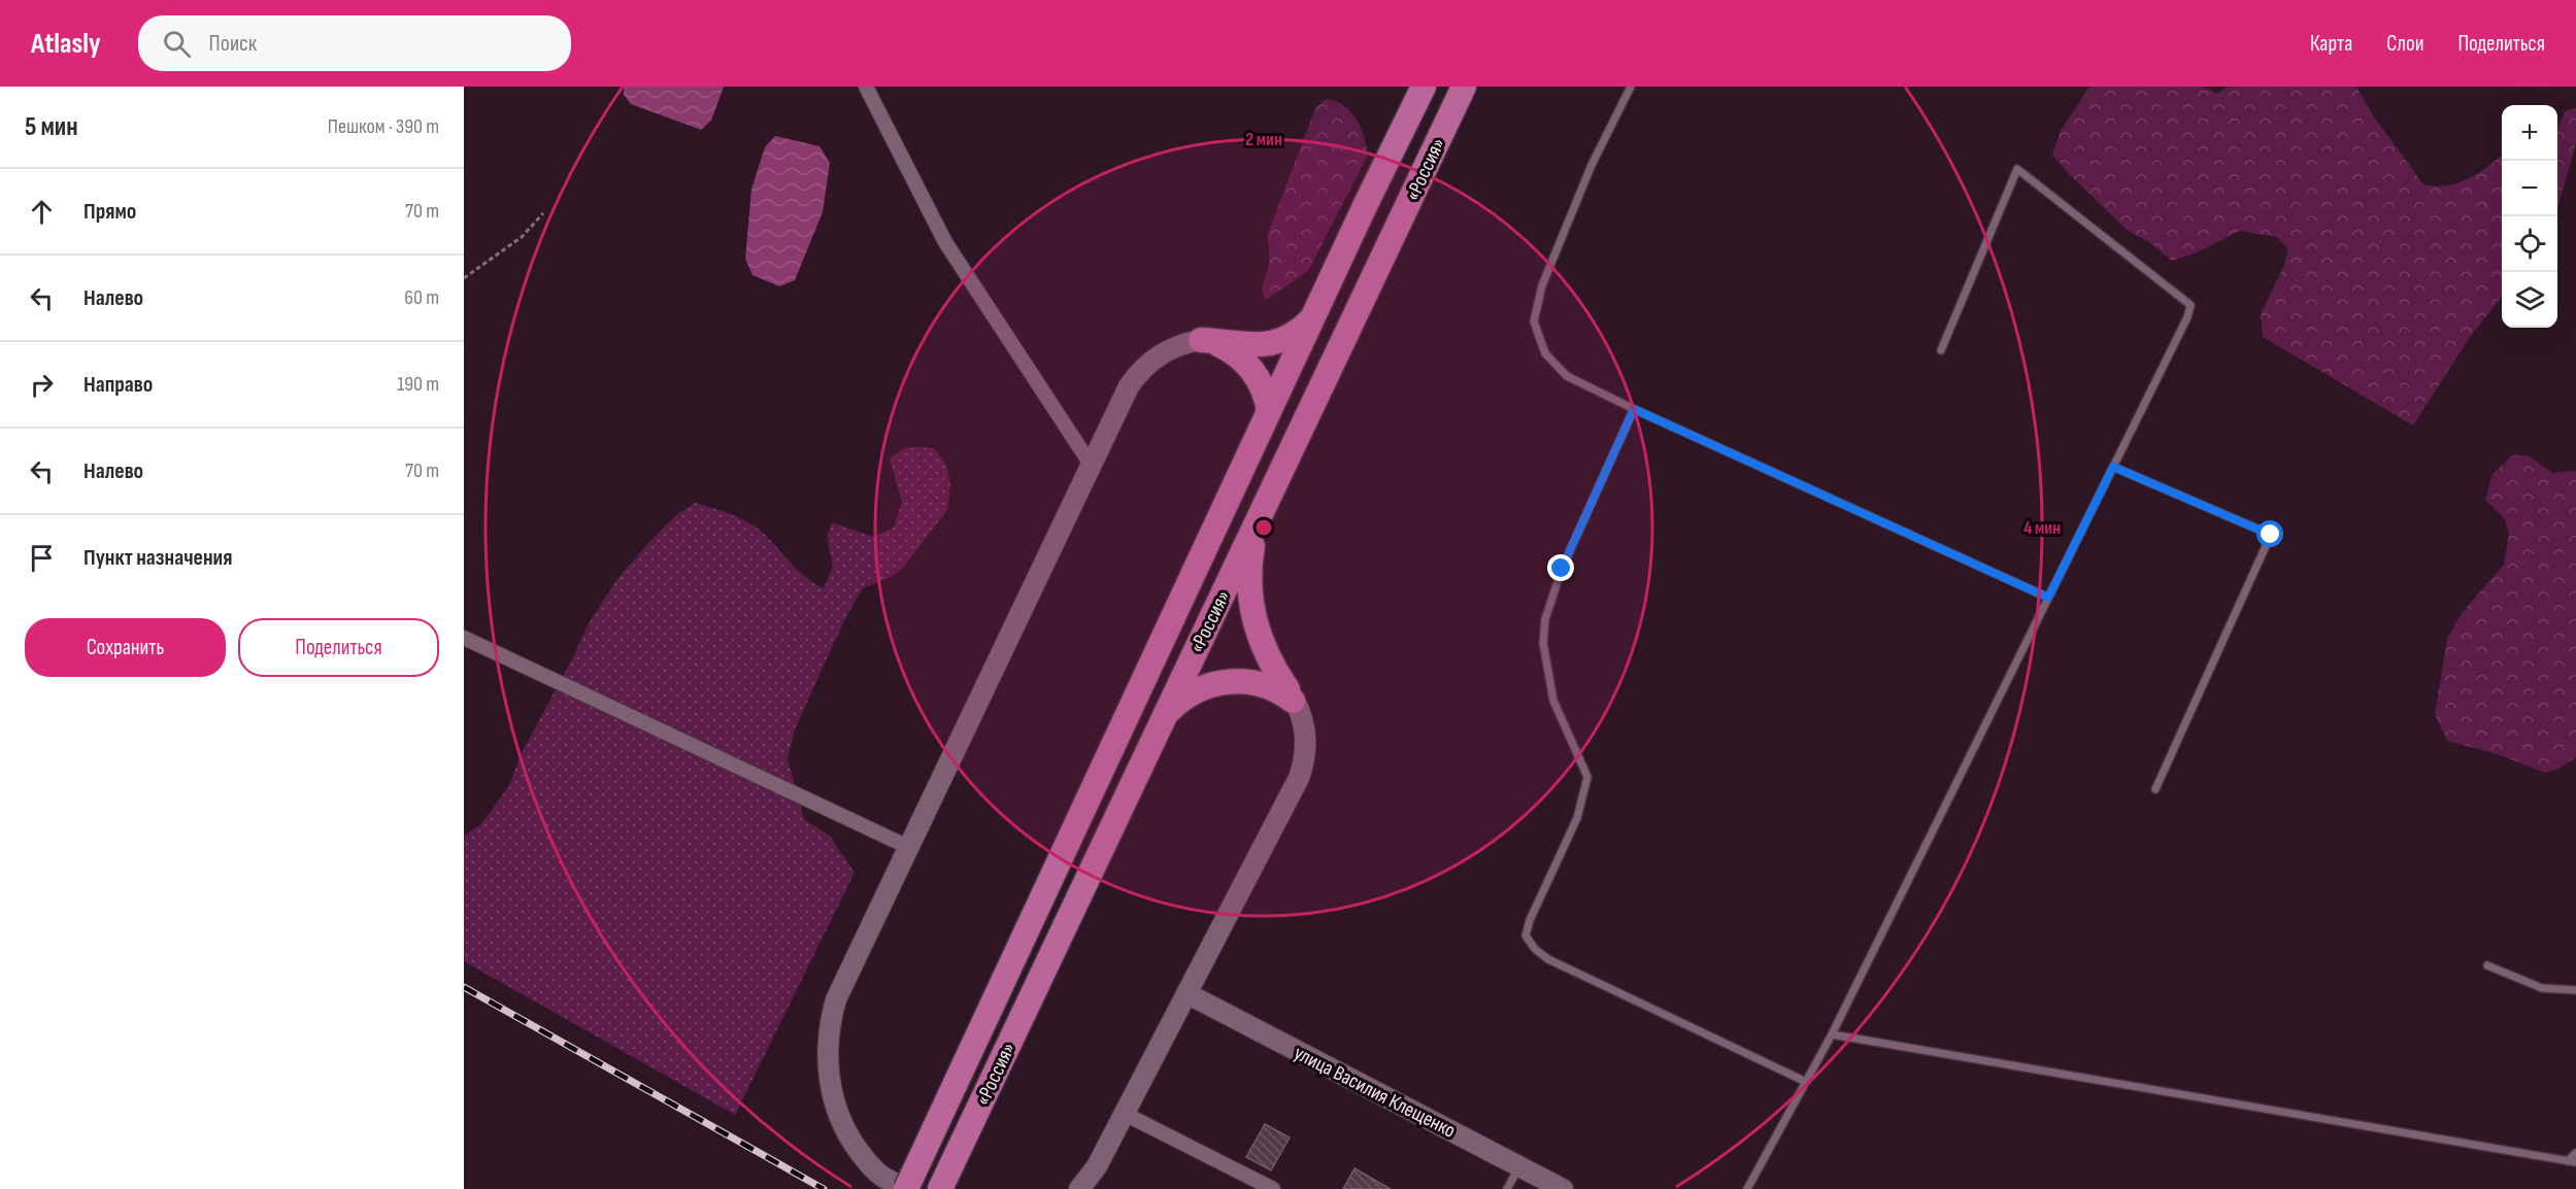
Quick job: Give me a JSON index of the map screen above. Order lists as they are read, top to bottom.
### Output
{
  "streets": {
    "highway": ["«Россия»"],
    "street": ["улица Василия Клещенко"]
  },
  "page": {
    "header": "Atlasly",
    "search": "Поиск",
    "nav": ["Карта", "Слои", "Поделиться"],
    "heading": ["5 мин", "Пешком · 390 m"],
    "map_buttons": ["+", "−"],
    "list": [
      ["Прямо", "70 m"],
      ["Налево", "60 m"],
      ["Направо", "190 m"],
      ["Налево", "70 m"],
      "Пункт назначения"
    ],
    "buttons": ["Сохранить", "Поделиться"]
  },
  "rings": ["2 мин", "4 мин"]
}
